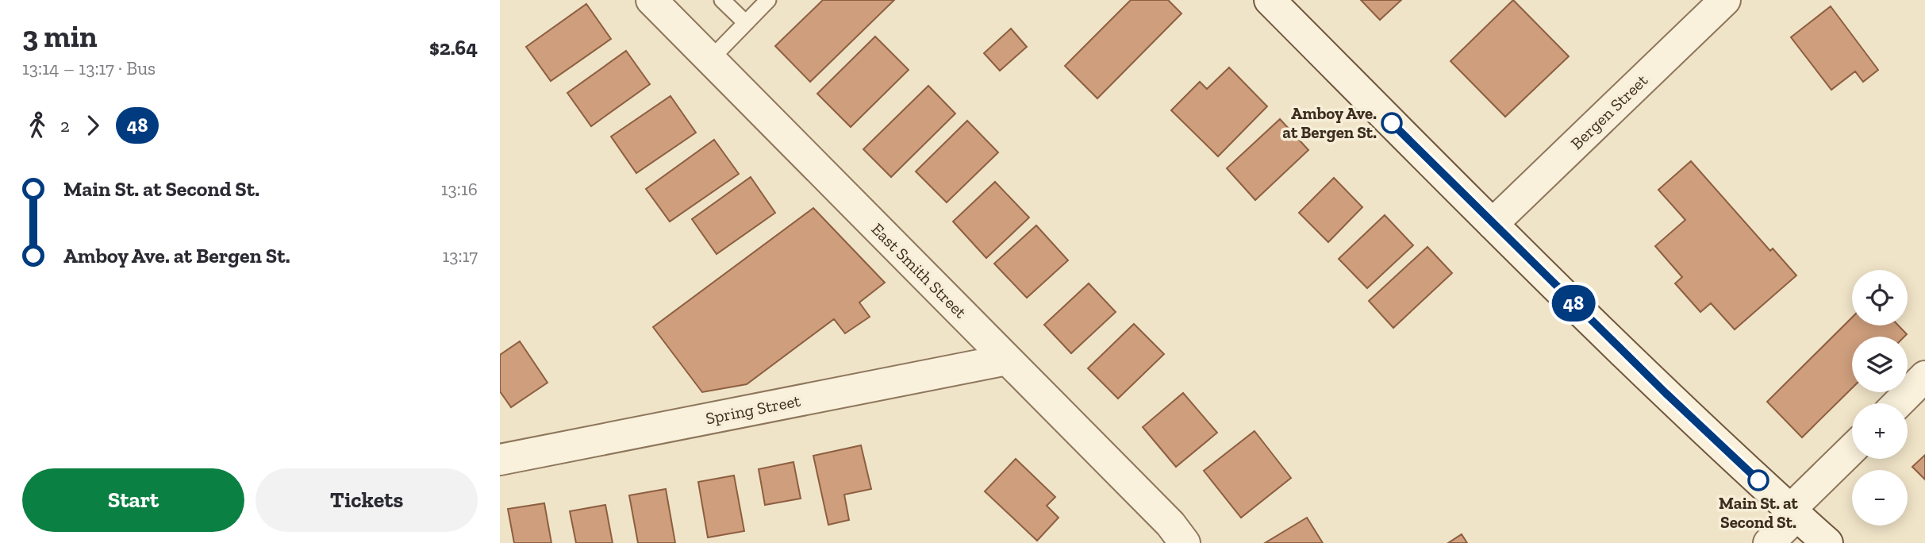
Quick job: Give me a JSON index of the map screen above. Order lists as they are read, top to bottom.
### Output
{
  "streets": {
    "street": ["Bergen Street", "East Smith Street", "Spring Street"]
  },
  "crossings": [
    ["East Smith Street", "Spring Street"]
  ],
  "places": ["Amboy Ave. at Bergen St.", "Main St. at Second St."],
  "lines": ["bus line 48"],
  "page": {
    "heading": ["3 min", "13:14 – 13:17 · Bus", "$2.64"],
    "on_map": "48",
    "legs": ["2", "48"],
    "list": [
      {
        "name": "Main St. at Second St.",
        "value": "13:16"
      },
      {
        "name": "Amboy Ave. at Bergen St.",
        "value": "13:17"
      }
    ],
    "map_buttons": ["+", "−"],
    "buttons": ["Start", "Tickets"]
  }
}
